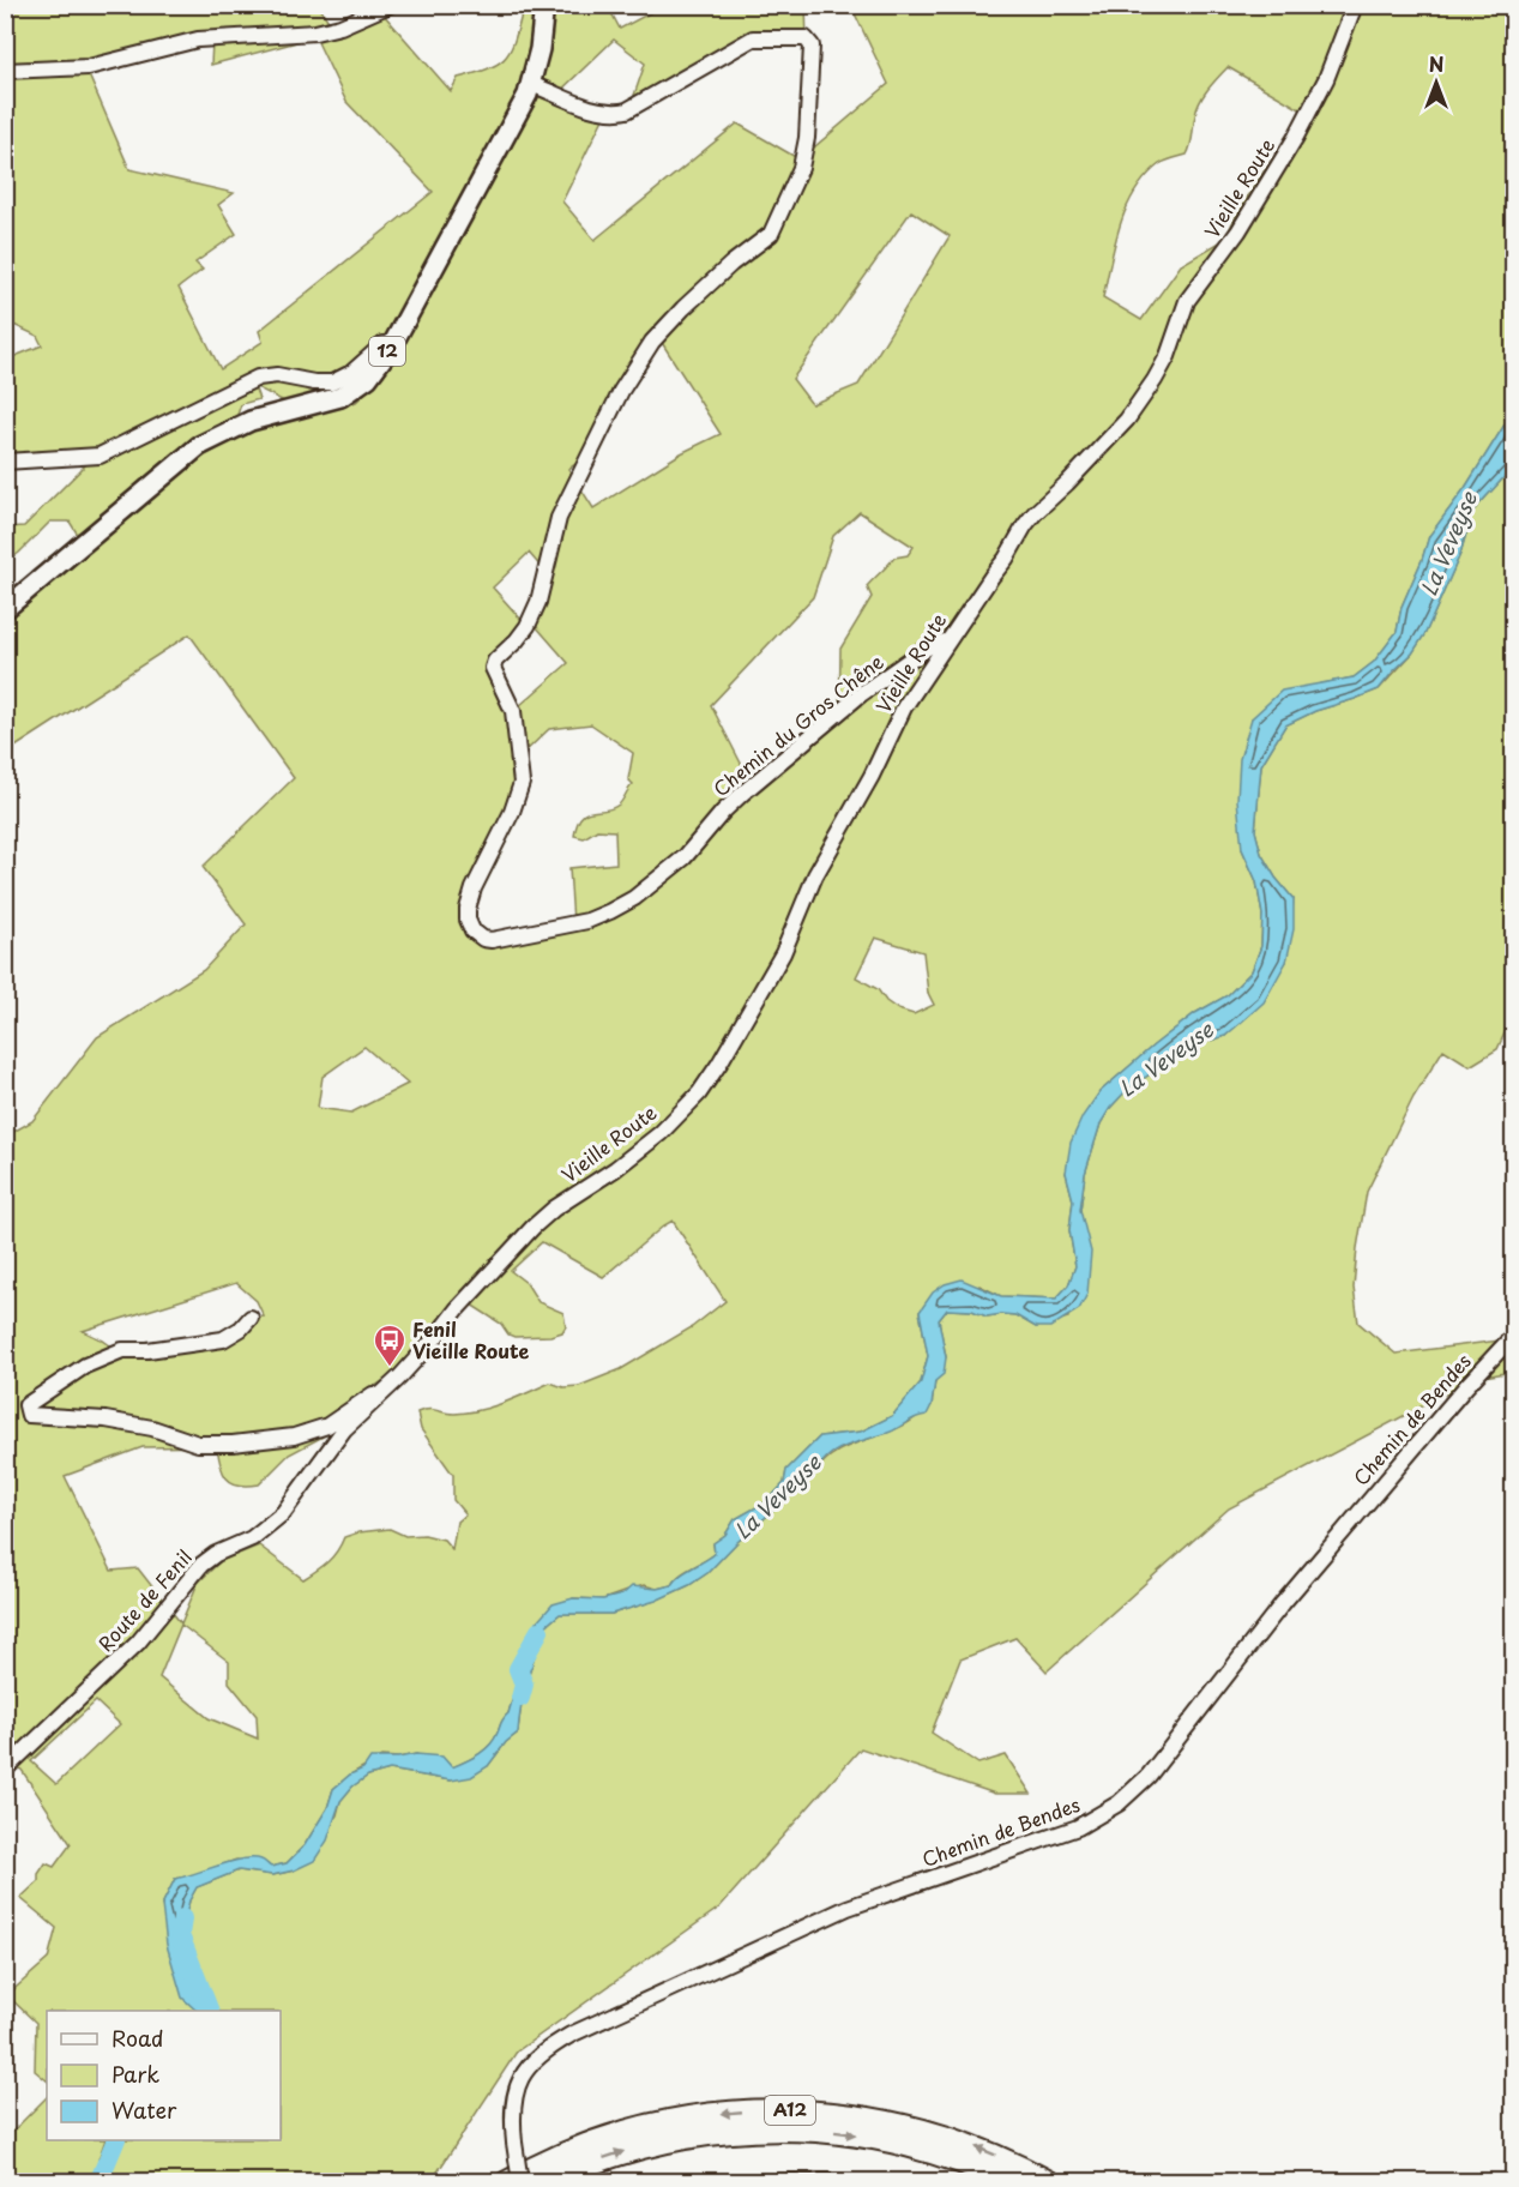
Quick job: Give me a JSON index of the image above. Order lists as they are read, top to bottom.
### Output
{
  "streets": {
    "highway": ["A12"],
    "main road": ["12"],
    "street": [
      "Vieille Route",
      "Chemin du Gros Chêne",
      "Chemin de Bendes",
      "Route de Fenil"
    ]
  },
  "crossings": [
    ["Vieille Route", "Chemin du Gros Chêne"],
    ["Vieille Route", "Route de Fenil"],
    ["12", "Chemin du Gros Chêne"]
  ],
  "water": ["La Veveyse"],
  "places": {
    "bus stop": ["Fenil Vieille Route"]
  },
  "legend": ["Road", "Park", "Water"],
  "north": "top"
}
